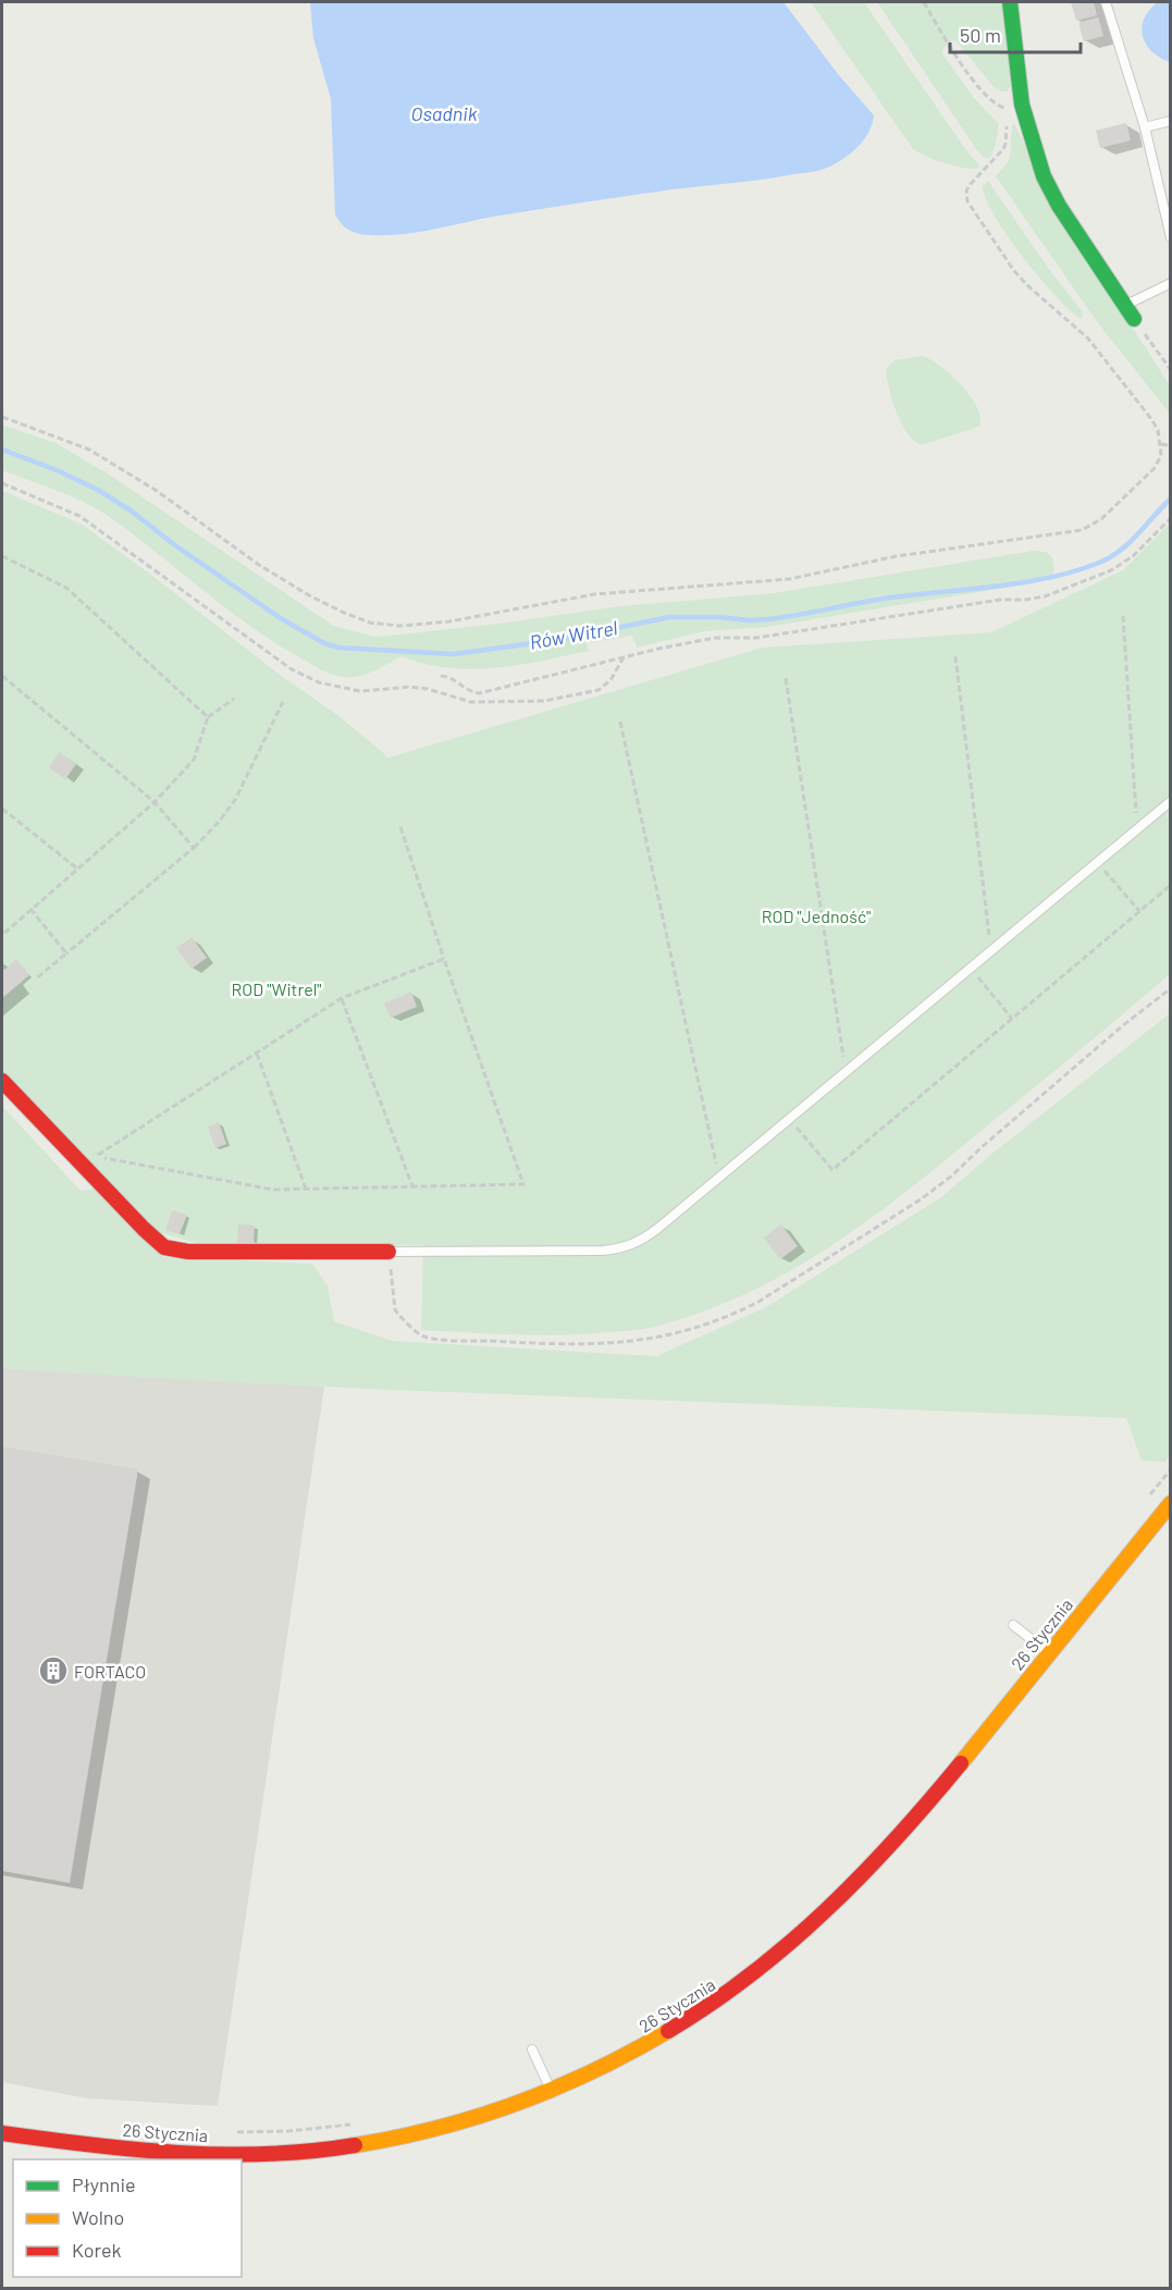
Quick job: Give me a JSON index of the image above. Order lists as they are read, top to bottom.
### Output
{
  "streets": {
    "street": ["26 Stycznia"]
  },
  "water": ["Osadnik", "Rów Witrel"],
  "parks": ["ROD \"Jedność\"", "ROD \"Witrel\""],
  "places": {
    "building": ["FORTACO"]
  },
  "legend": ["Płynnie", "Wolno", "Korek"],
  "scale_bar": "50 m"
}
